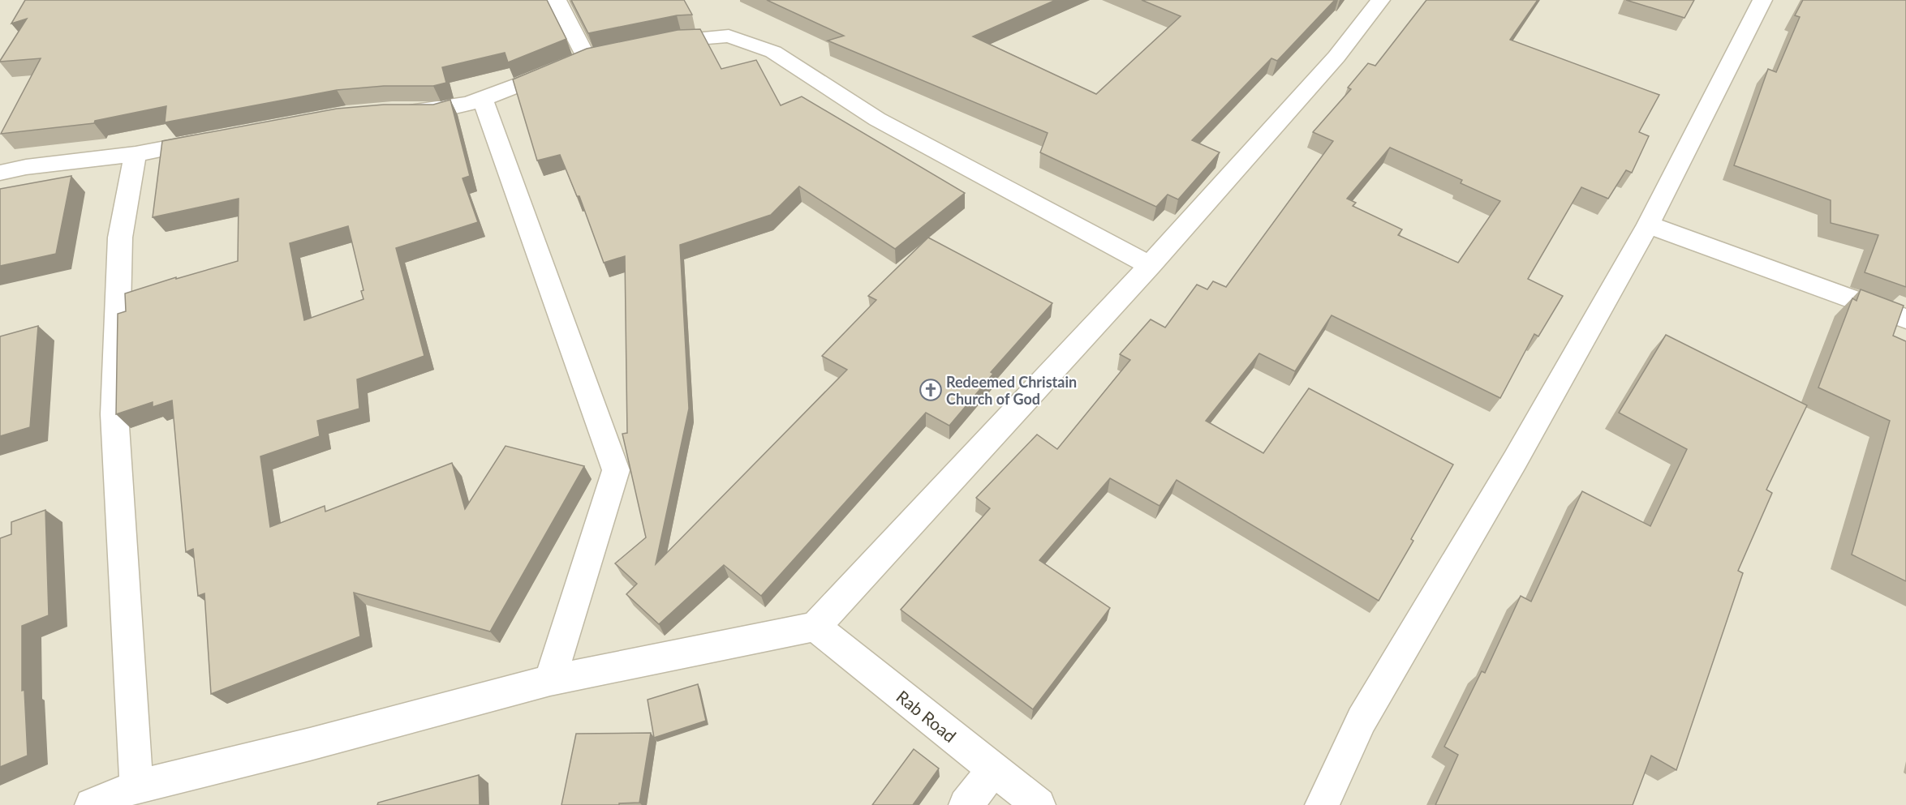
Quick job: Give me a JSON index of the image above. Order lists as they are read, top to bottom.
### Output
{
  "streets": {
    "street": ["Rab Road"]
  },
  "places": {
    "church": ["Redeemed Christain Church of God"]
  }
}
